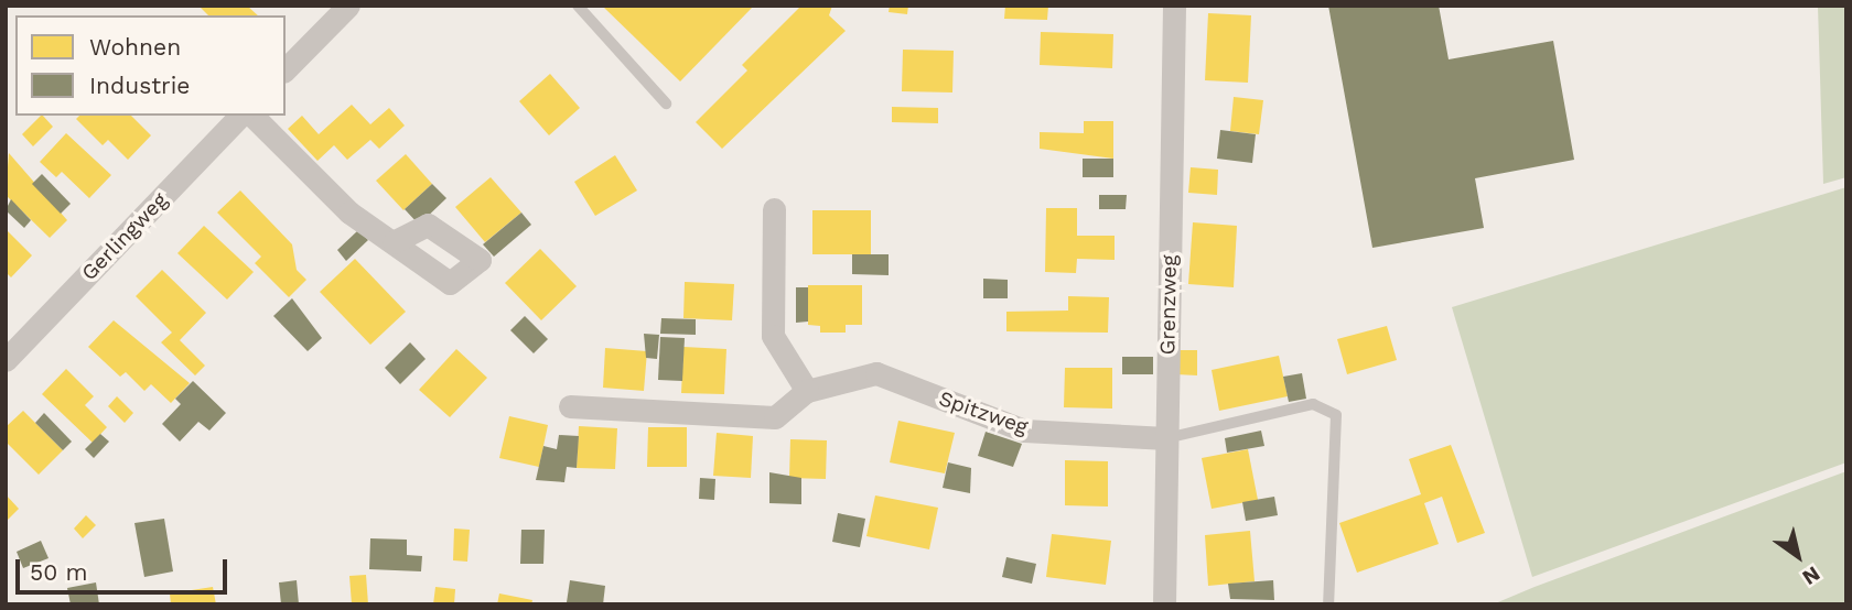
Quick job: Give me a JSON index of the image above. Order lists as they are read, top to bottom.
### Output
{
  "streets": {
    "street": ["Gerlingweg", "Grenzweg", "Spitzweg"]
  },
  "crossings": [
    ["Grenzweg", "Spitzweg"]
  ],
  "legend": ["Wohnen", "Industrie"],
  "scale_bar": "50 m",
  "north": "bottom right"
}
